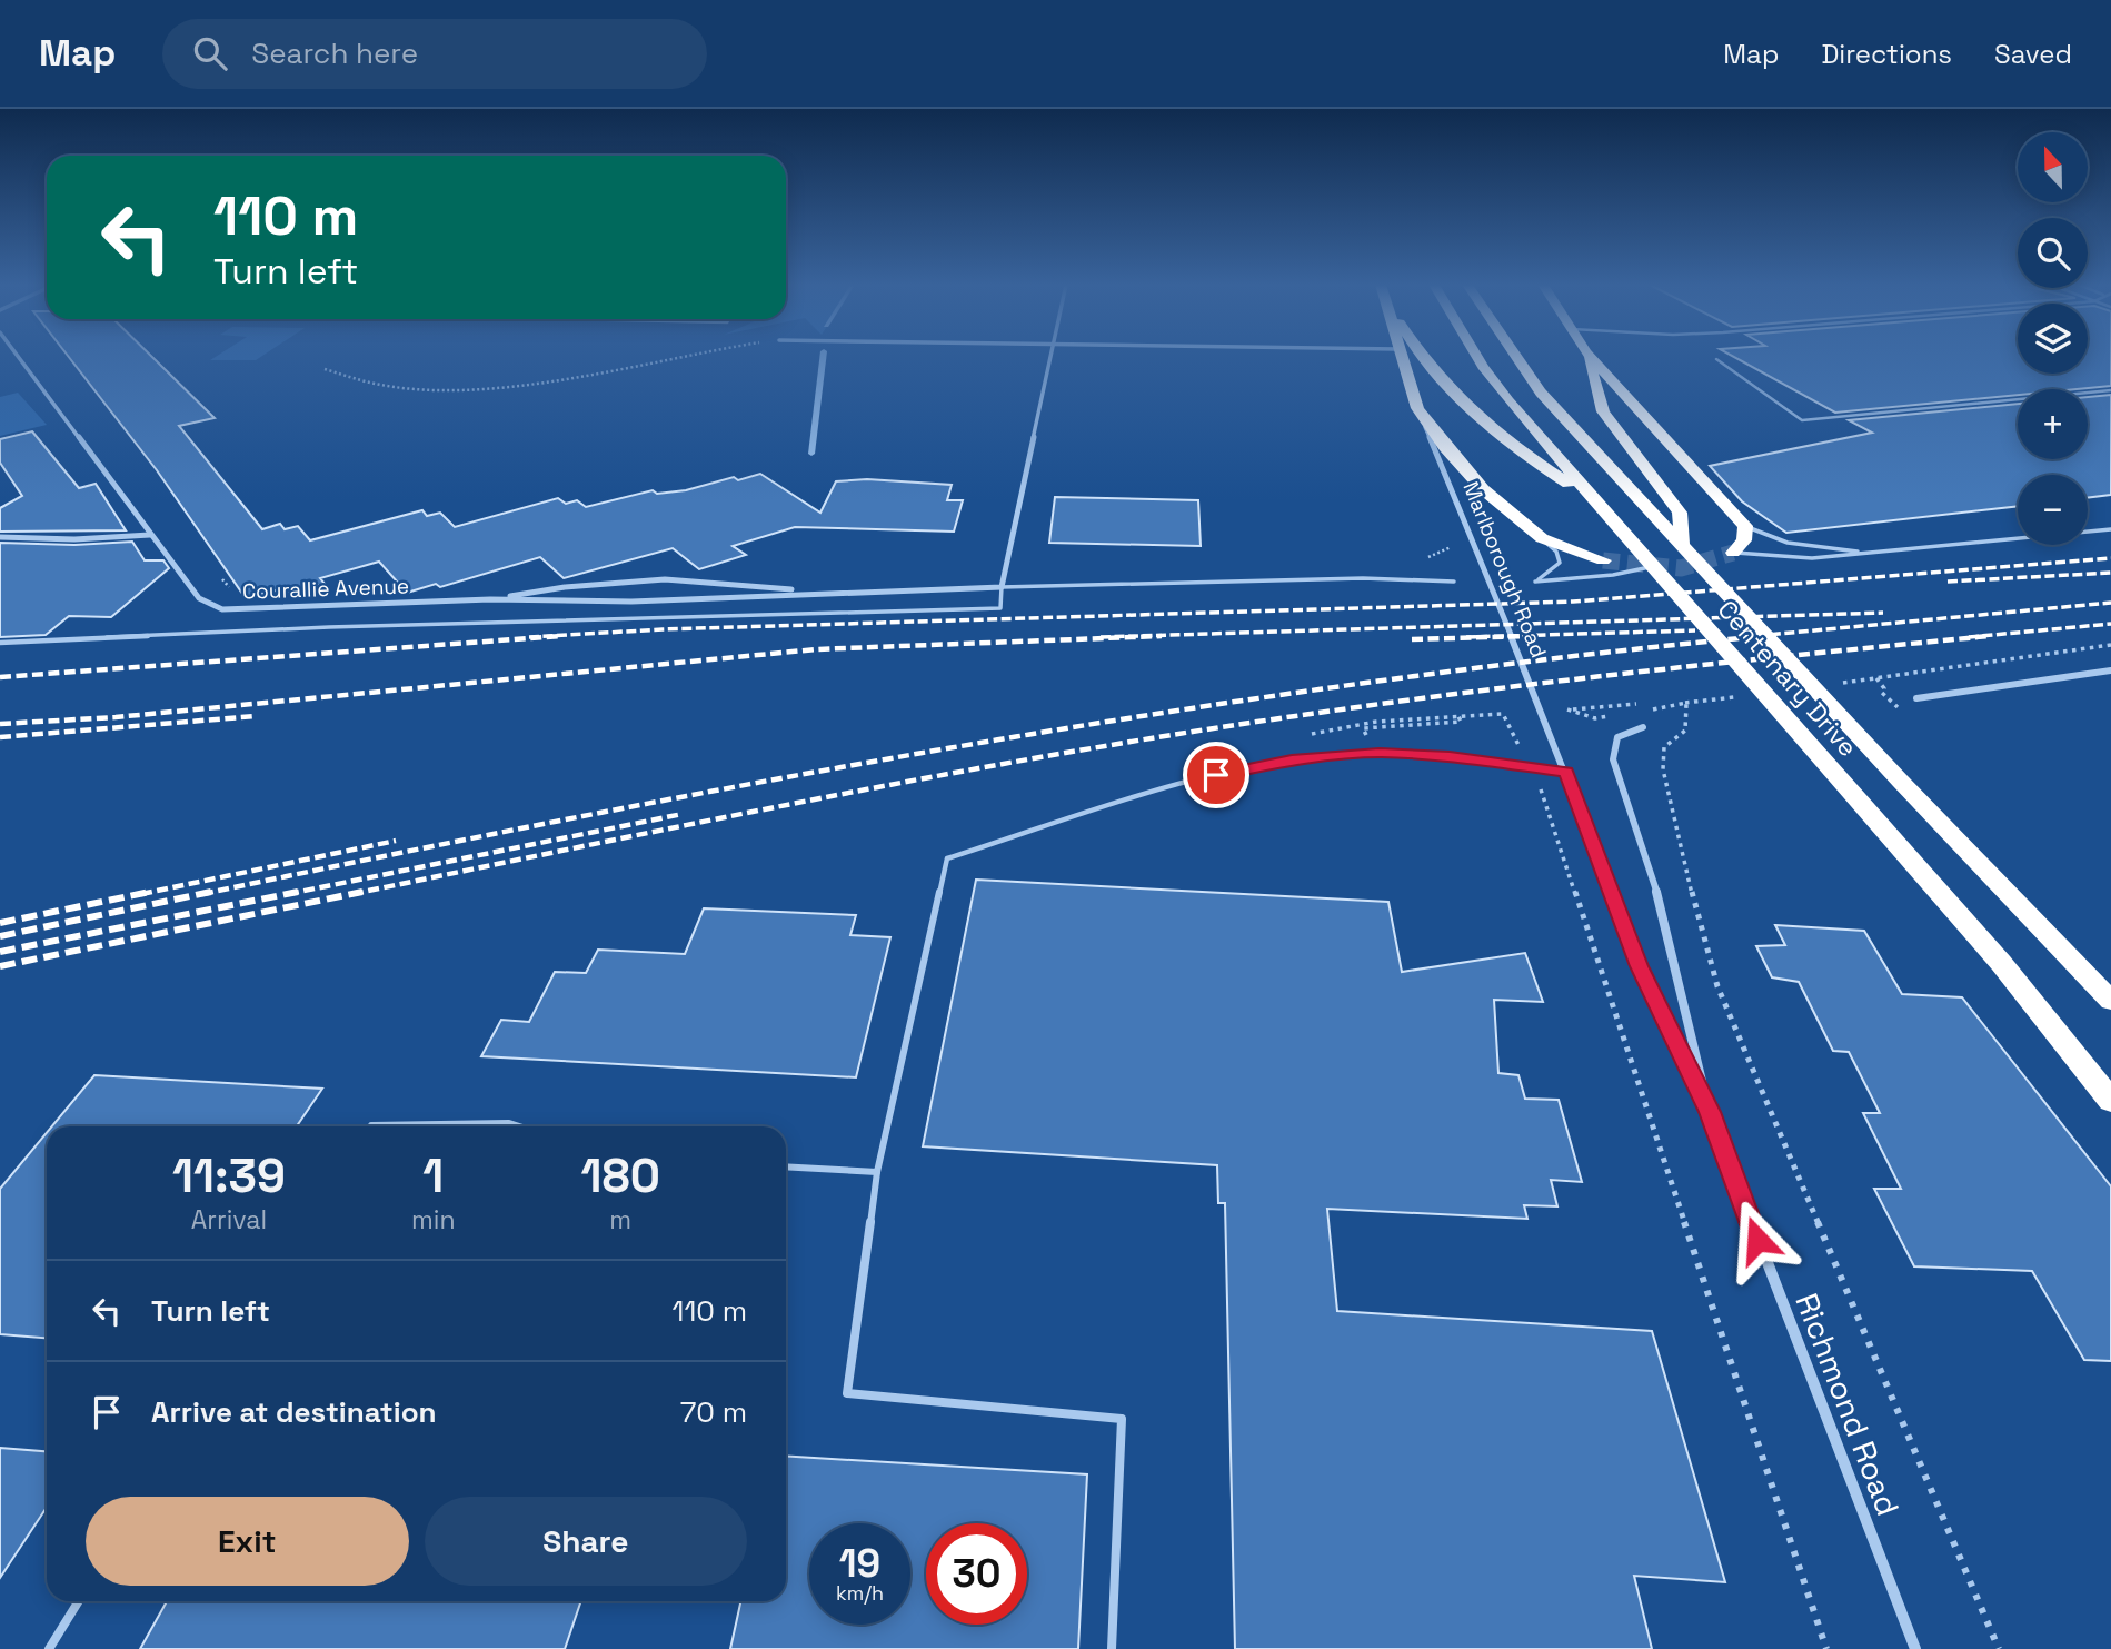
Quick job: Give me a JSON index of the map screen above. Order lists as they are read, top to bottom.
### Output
{
  "streets": {
    "highway": ["Centenary Drive"],
    "street": ["Marlborough Road", "Courallie Avenue", "Richmond Road"]
  },
  "crossings": [
    ["Marlborough Road", "Richmond Road"]
  ],
  "north": "top",
  "page": {
    "header": "Map",
    "search": "Search here",
    "nav": ["Map", "Directions", "Saved"],
    "map_buttons": ["+", "−"],
    "turn": ["110 m", "Turn left"],
    "eta": [
      "11:39",
      "Arrival",
      "1",
      "min",
      "180",
      "m"
    ],
    "list": [
      {
        "name": "Turn left",
        "value": "110 m"
      },
      {
        "name": "Arrive at destination",
        "value": "70 m"
      }
    ],
    "buttons": ["Exit", "Share"],
    "speed": "19 km/h",
    "limit": "30"
  }
}
